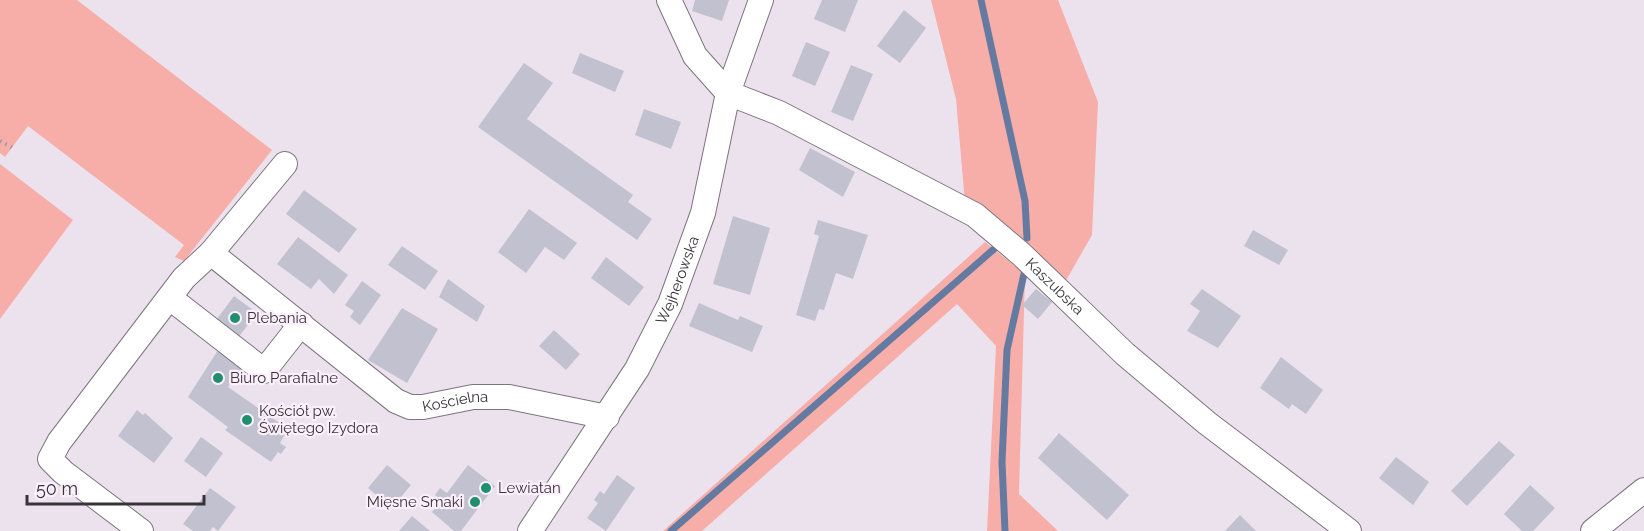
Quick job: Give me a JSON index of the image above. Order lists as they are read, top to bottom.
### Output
{
  "streets": {
    "street": ["Wejherowska", "Kaszubska", "Kościelna"]
  },
  "crossings": [
    ["Wejherowska", "Kaszubska"],
    ["Wejherowska", "Kościelna"]
  ],
  "places": [
    "Plebania",
    "Biuro Parafialne",
    "Kościół pw. Świętego Izydora",
    "Lewiatan",
    "Mięsne Smaki"
  ],
  "scale_bar": "50 m"
}
